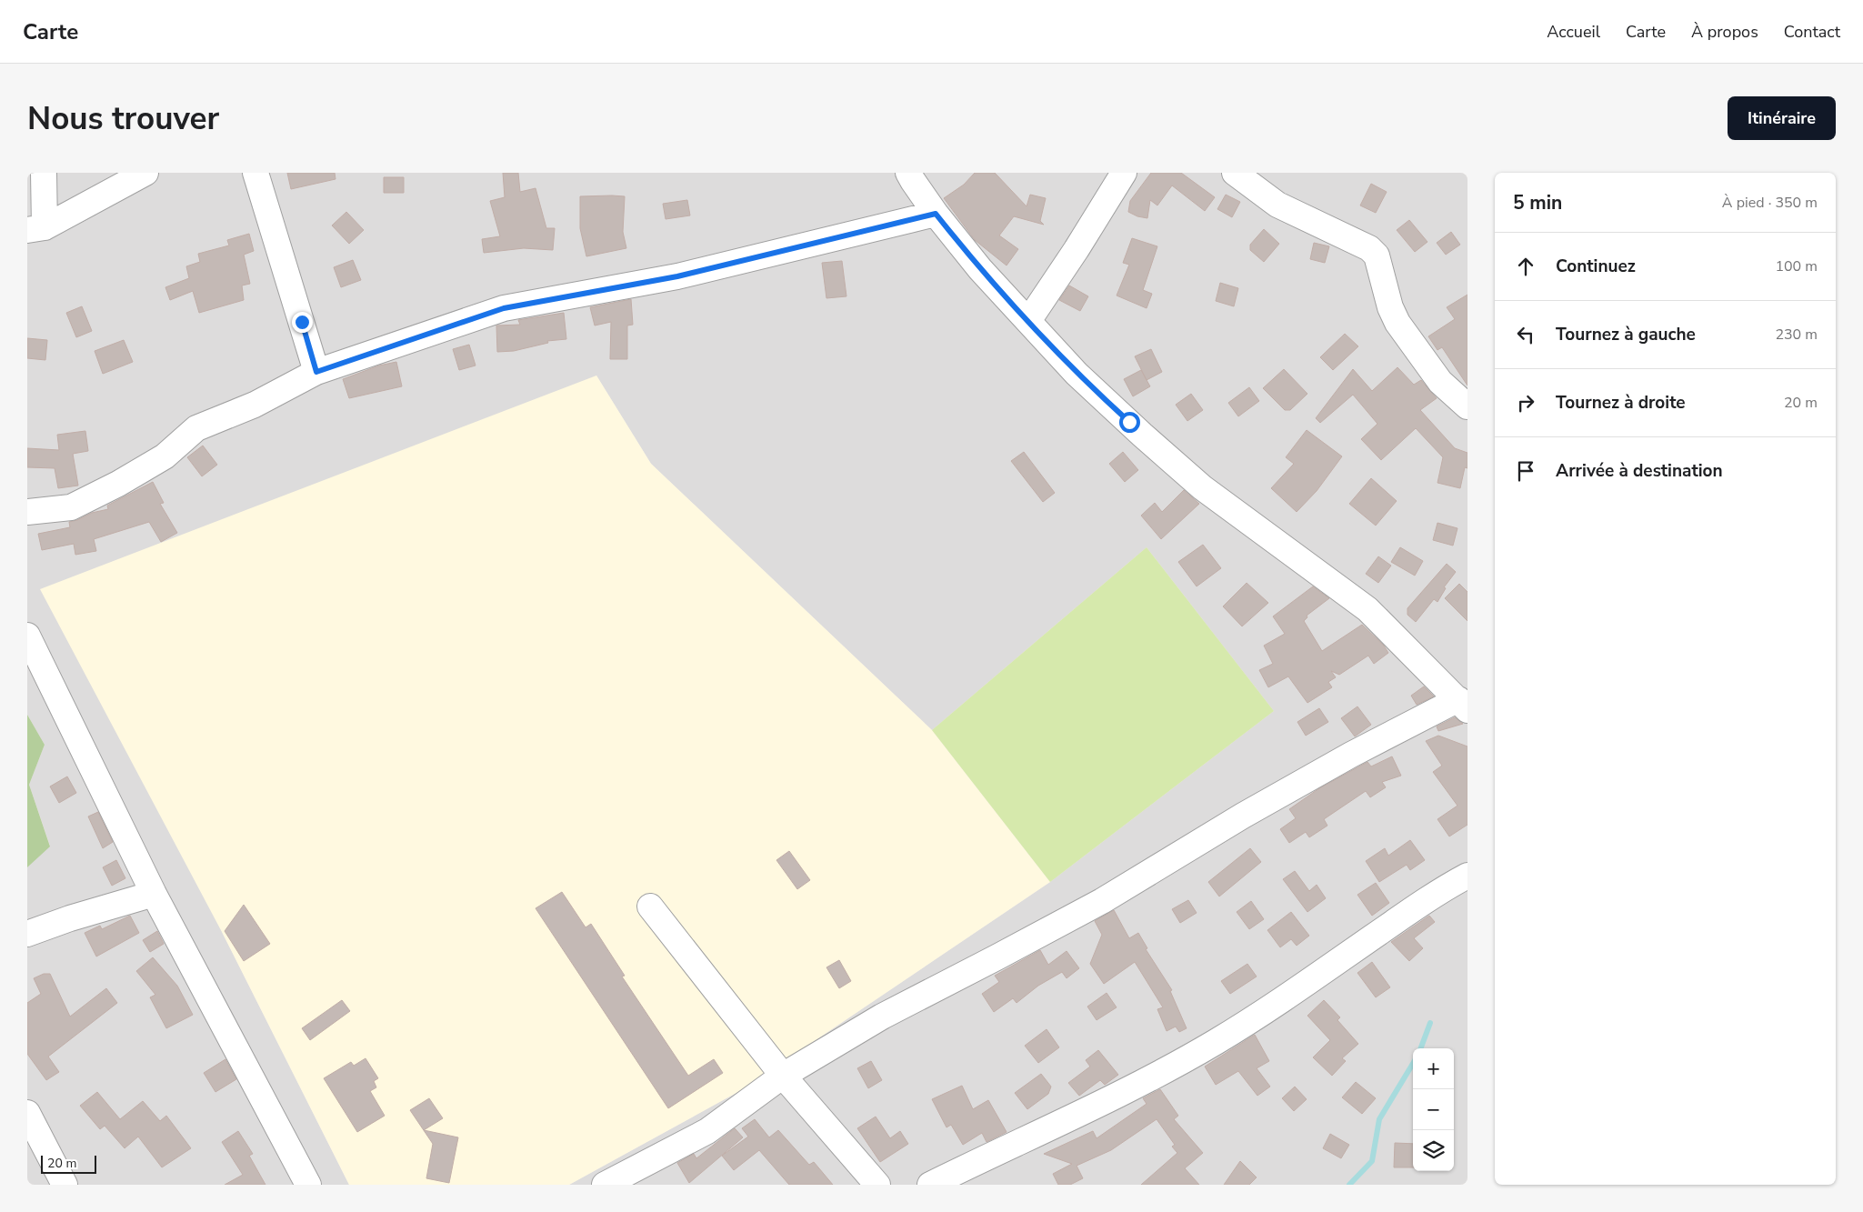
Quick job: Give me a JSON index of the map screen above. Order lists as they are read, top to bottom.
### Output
{
  "scale_bar": "20 m",
  "page": {
    "header": "Carte",
    "nav": [
      "Accueil",
      "Carte",
      "À propos",
      "Contact"
    ],
    "buttons": "Itinéraire",
    "title": "Nous trouver",
    "heading": ["5 min", "À pied · 350 m"],
    "list": [
      ["Continuez", "100 m"],
      ["Tournez à gauche", "230 m"],
      ["Tournez à droite", "20 m"],
      "Arrivée à destination"
    ],
    "map_buttons": ["+", "−"],
    "scale": "20 m"
  }
}
